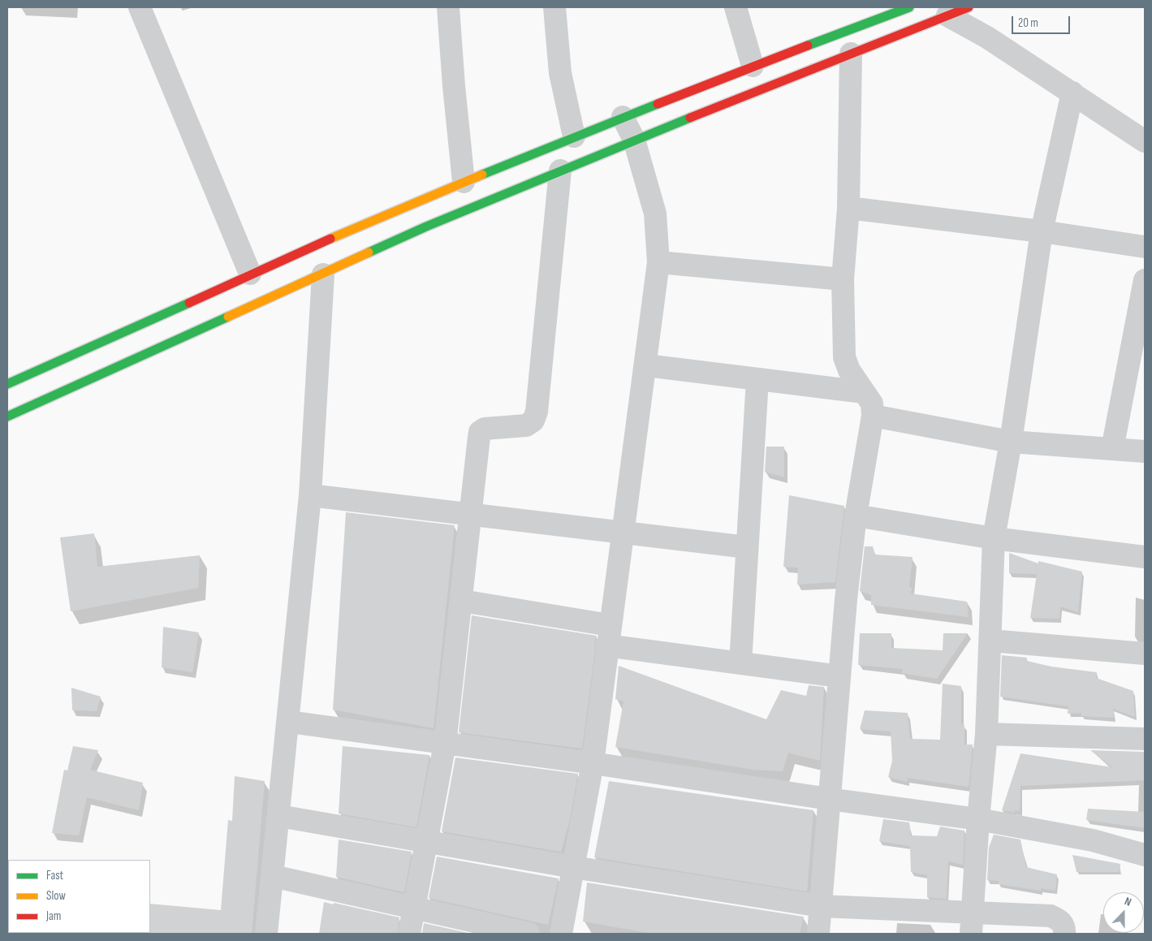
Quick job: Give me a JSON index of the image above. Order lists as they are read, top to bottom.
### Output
{
  "legend": ["Fast", "Slow", "Jam"],
  "scale_bar": "20 m",
  "north": "top"
}
